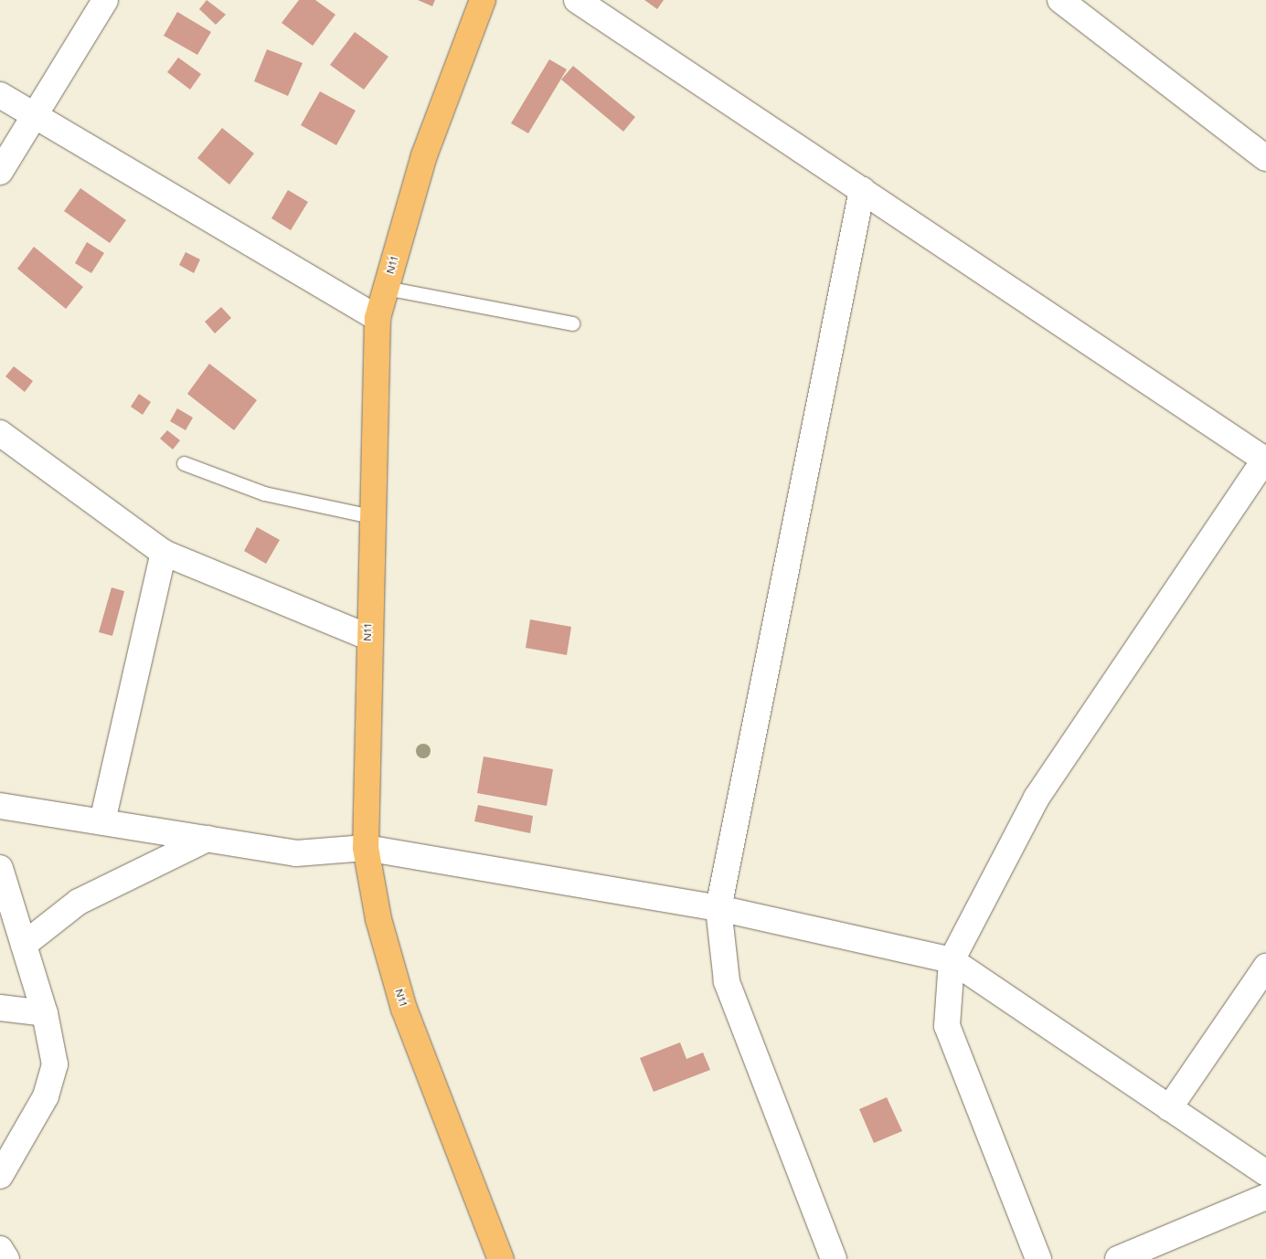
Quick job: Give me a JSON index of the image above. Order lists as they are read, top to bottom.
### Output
{
  "streets": {
    "main road": ["N11"]
  }
}
